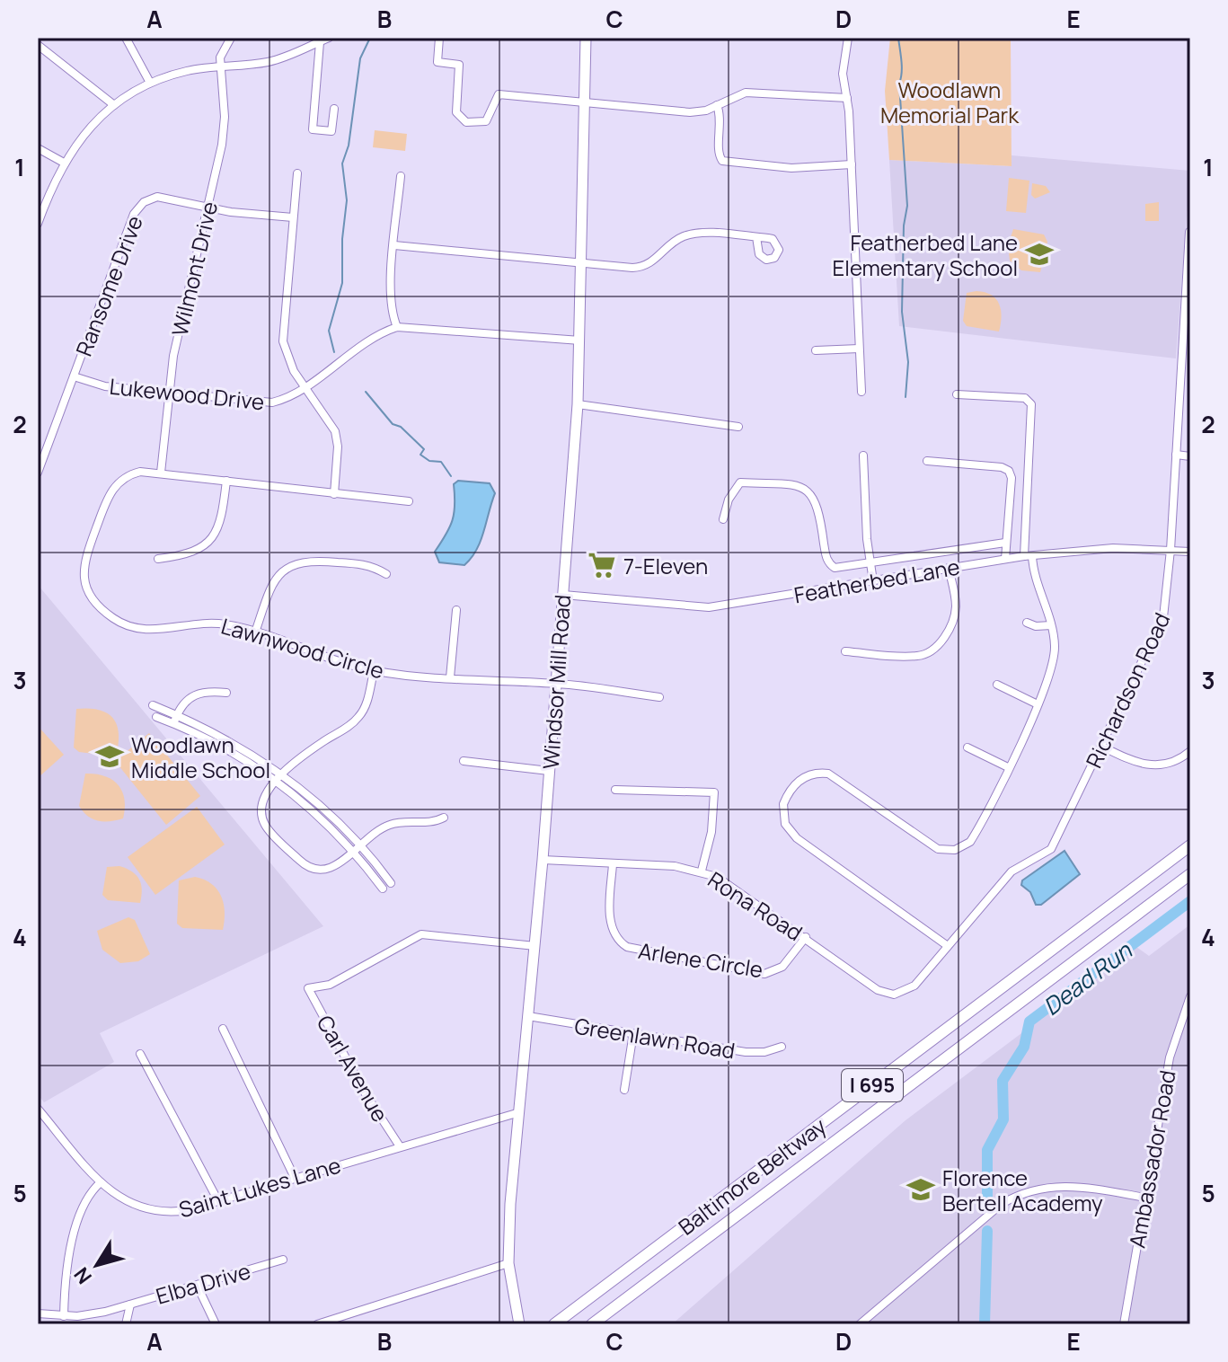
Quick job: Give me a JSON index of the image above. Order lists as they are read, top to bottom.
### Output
{
  "streets": {
    "highway": ["I 695", "Baltimore Beltway"],
    "main road": ["Windsor Mill Road"],
    "street": [
      "Wilmont Drive",
      "Ransome Drive",
      "Lukewood Drive",
      "Featherbed Lane",
      "Lawnwood Circle",
      "Richardson Road",
      "Rona Road",
      "Arlene Circle",
      "Greenlawn Road",
      "Carl Avenue",
      "Ambassador Road",
      "Saint Lukes Lane",
      "Elba Drive"
    ]
  },
  "crossings": [
    ["Wilmont Drive", "Ransome Drive"],
    ["Wilmont Drive", "Lukewood Drive"],
    ["Wilmont Drive", "Lawnwood Circle"],
    ["Ransome Drive", "Lukewood Drive"],
    ["Featherbed Lane", "Windsor Mill Road"],
    ["Featherbed Lane", "Richardson Road"],
    ["Lawnwood Circle", "Windsor Mill Road"],
    ["Windsor Mill Road", "Rona Road"],
    ["Windsor Mill Road", "Greenlawn Road"],
    ["Windsor Mill Road", "Carl Avenue"],
    ["Windsor Mill Road", "Saint Lukes Lane"],
    ["Richardson Road", "Rona Road"],
    ["Rona Road", "Arlene Circle"],
    ["Carl Avenue", "Saint Lukes Lane"]
  ],
  "water": ["Dead Run"],
  "parks": ["Woodlawn Memorial Park"],
  "places": {
    "school or university": ["Featherbed Lane Elementary School", "Woodlawn Middle School", "Florence Bertell Academy"],
    "supermarket": ["7-Eleven"]
  },
  "north": "bottom left",
  "grid": {
    "columns": [
      "A",
      "B",
      "C",
      "D",
      "E"
    ],
    "rows": [
      "1",
      "2",
      "3",
      "4",
      "5"
    ]
  }
}
